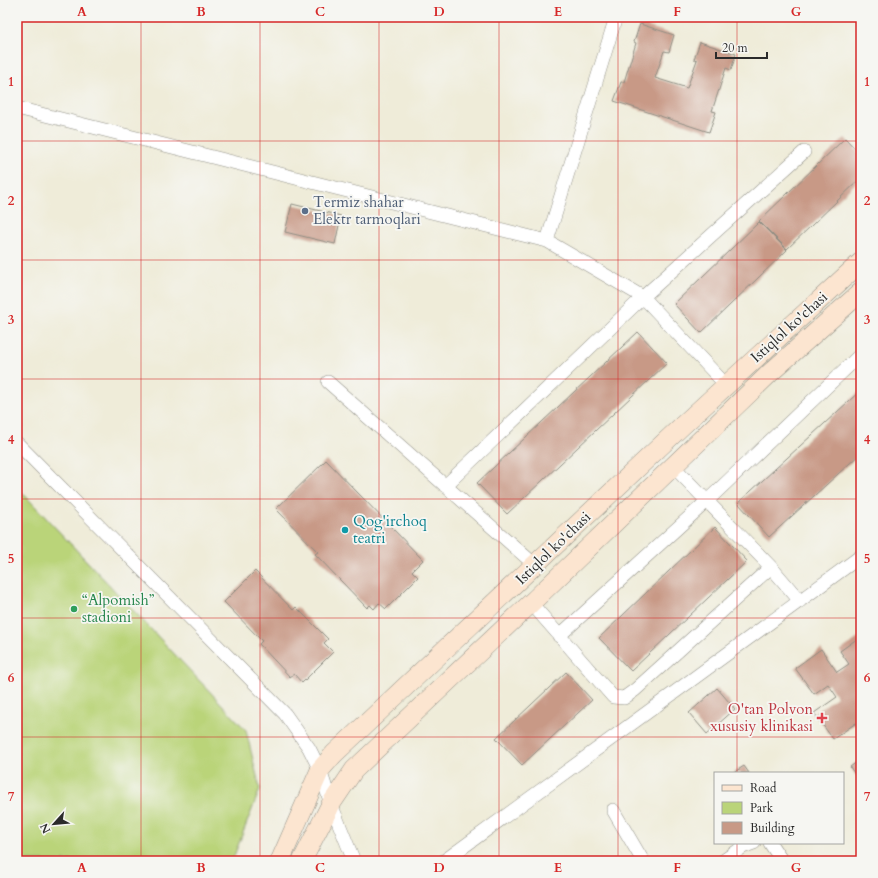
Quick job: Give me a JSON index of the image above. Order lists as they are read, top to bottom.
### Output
{
  "streets": {
    "main road": ["Istiqlol ko'chasi"]
  },
  "places": {
    "other": ["Termiz shahar Elektr tarmoqlari", "Qog'irchoq teatri", "“Alpomish” stadioni"],
    "health": ["O'tan Polvon xususiy klinikasi"]
  },
  "legend": ["Road", "Park", "Building"],
  "scale_bar": "20 m",
  "north": "bottom left",
  "grid": {
    "columns": [
      "A",
      "B",
      "C",
      "D",
      "E",
      "F",
      "G"
    ],
    "rows": [
      "1",
      "2",
      "3",
      "4",
      "5",
      "6",
      "7"
    ]
  }
}
